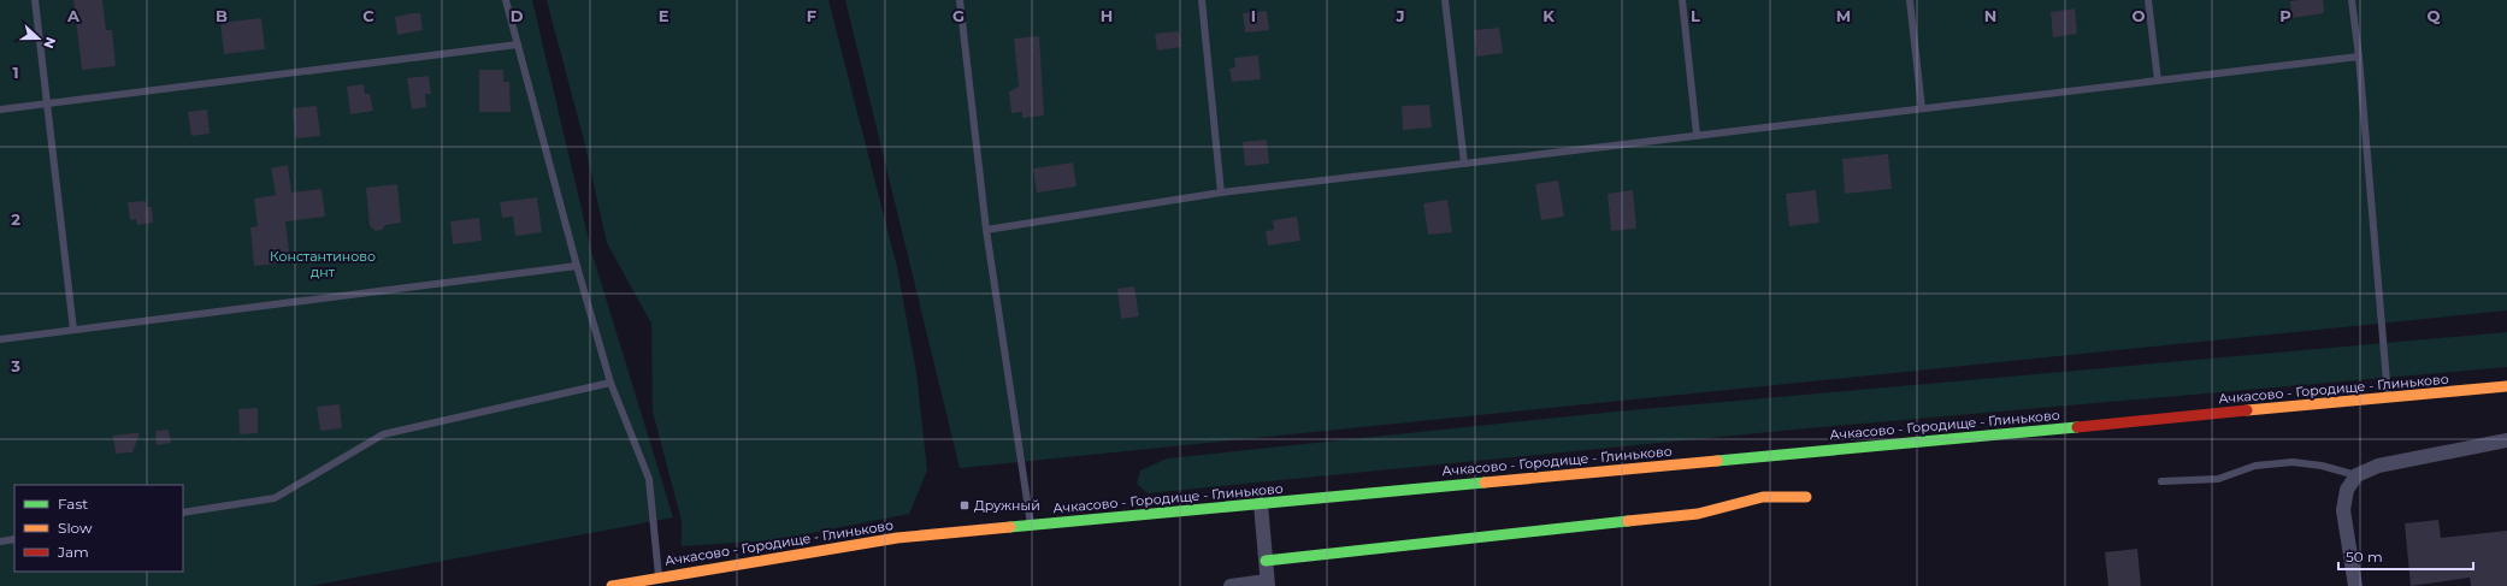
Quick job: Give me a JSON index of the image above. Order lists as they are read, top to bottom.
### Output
{
  "streets": {
    "street": ["Ачкасово - Городище - Глиньково"]
  },
  "parks": ["Константиново днт"],
  "places": {
    "transit": ["Дружный"]
  },
  "legend": ["Fast", "Slow", "Jam"],
  "scale_bar": "50 m",
  "north": "right",
  "grid": {
    "columns": [
      "A",
      "B",
      "C",
      "D",
      "E",
      "F",
      "G",
      "H",
      "I",
      "J",
      "K",
      "L",
      "M",
      "N",
      "O",
      "P",
      "Q"
    ],
    "rows": ["1", "2", "3"]
  }
}
